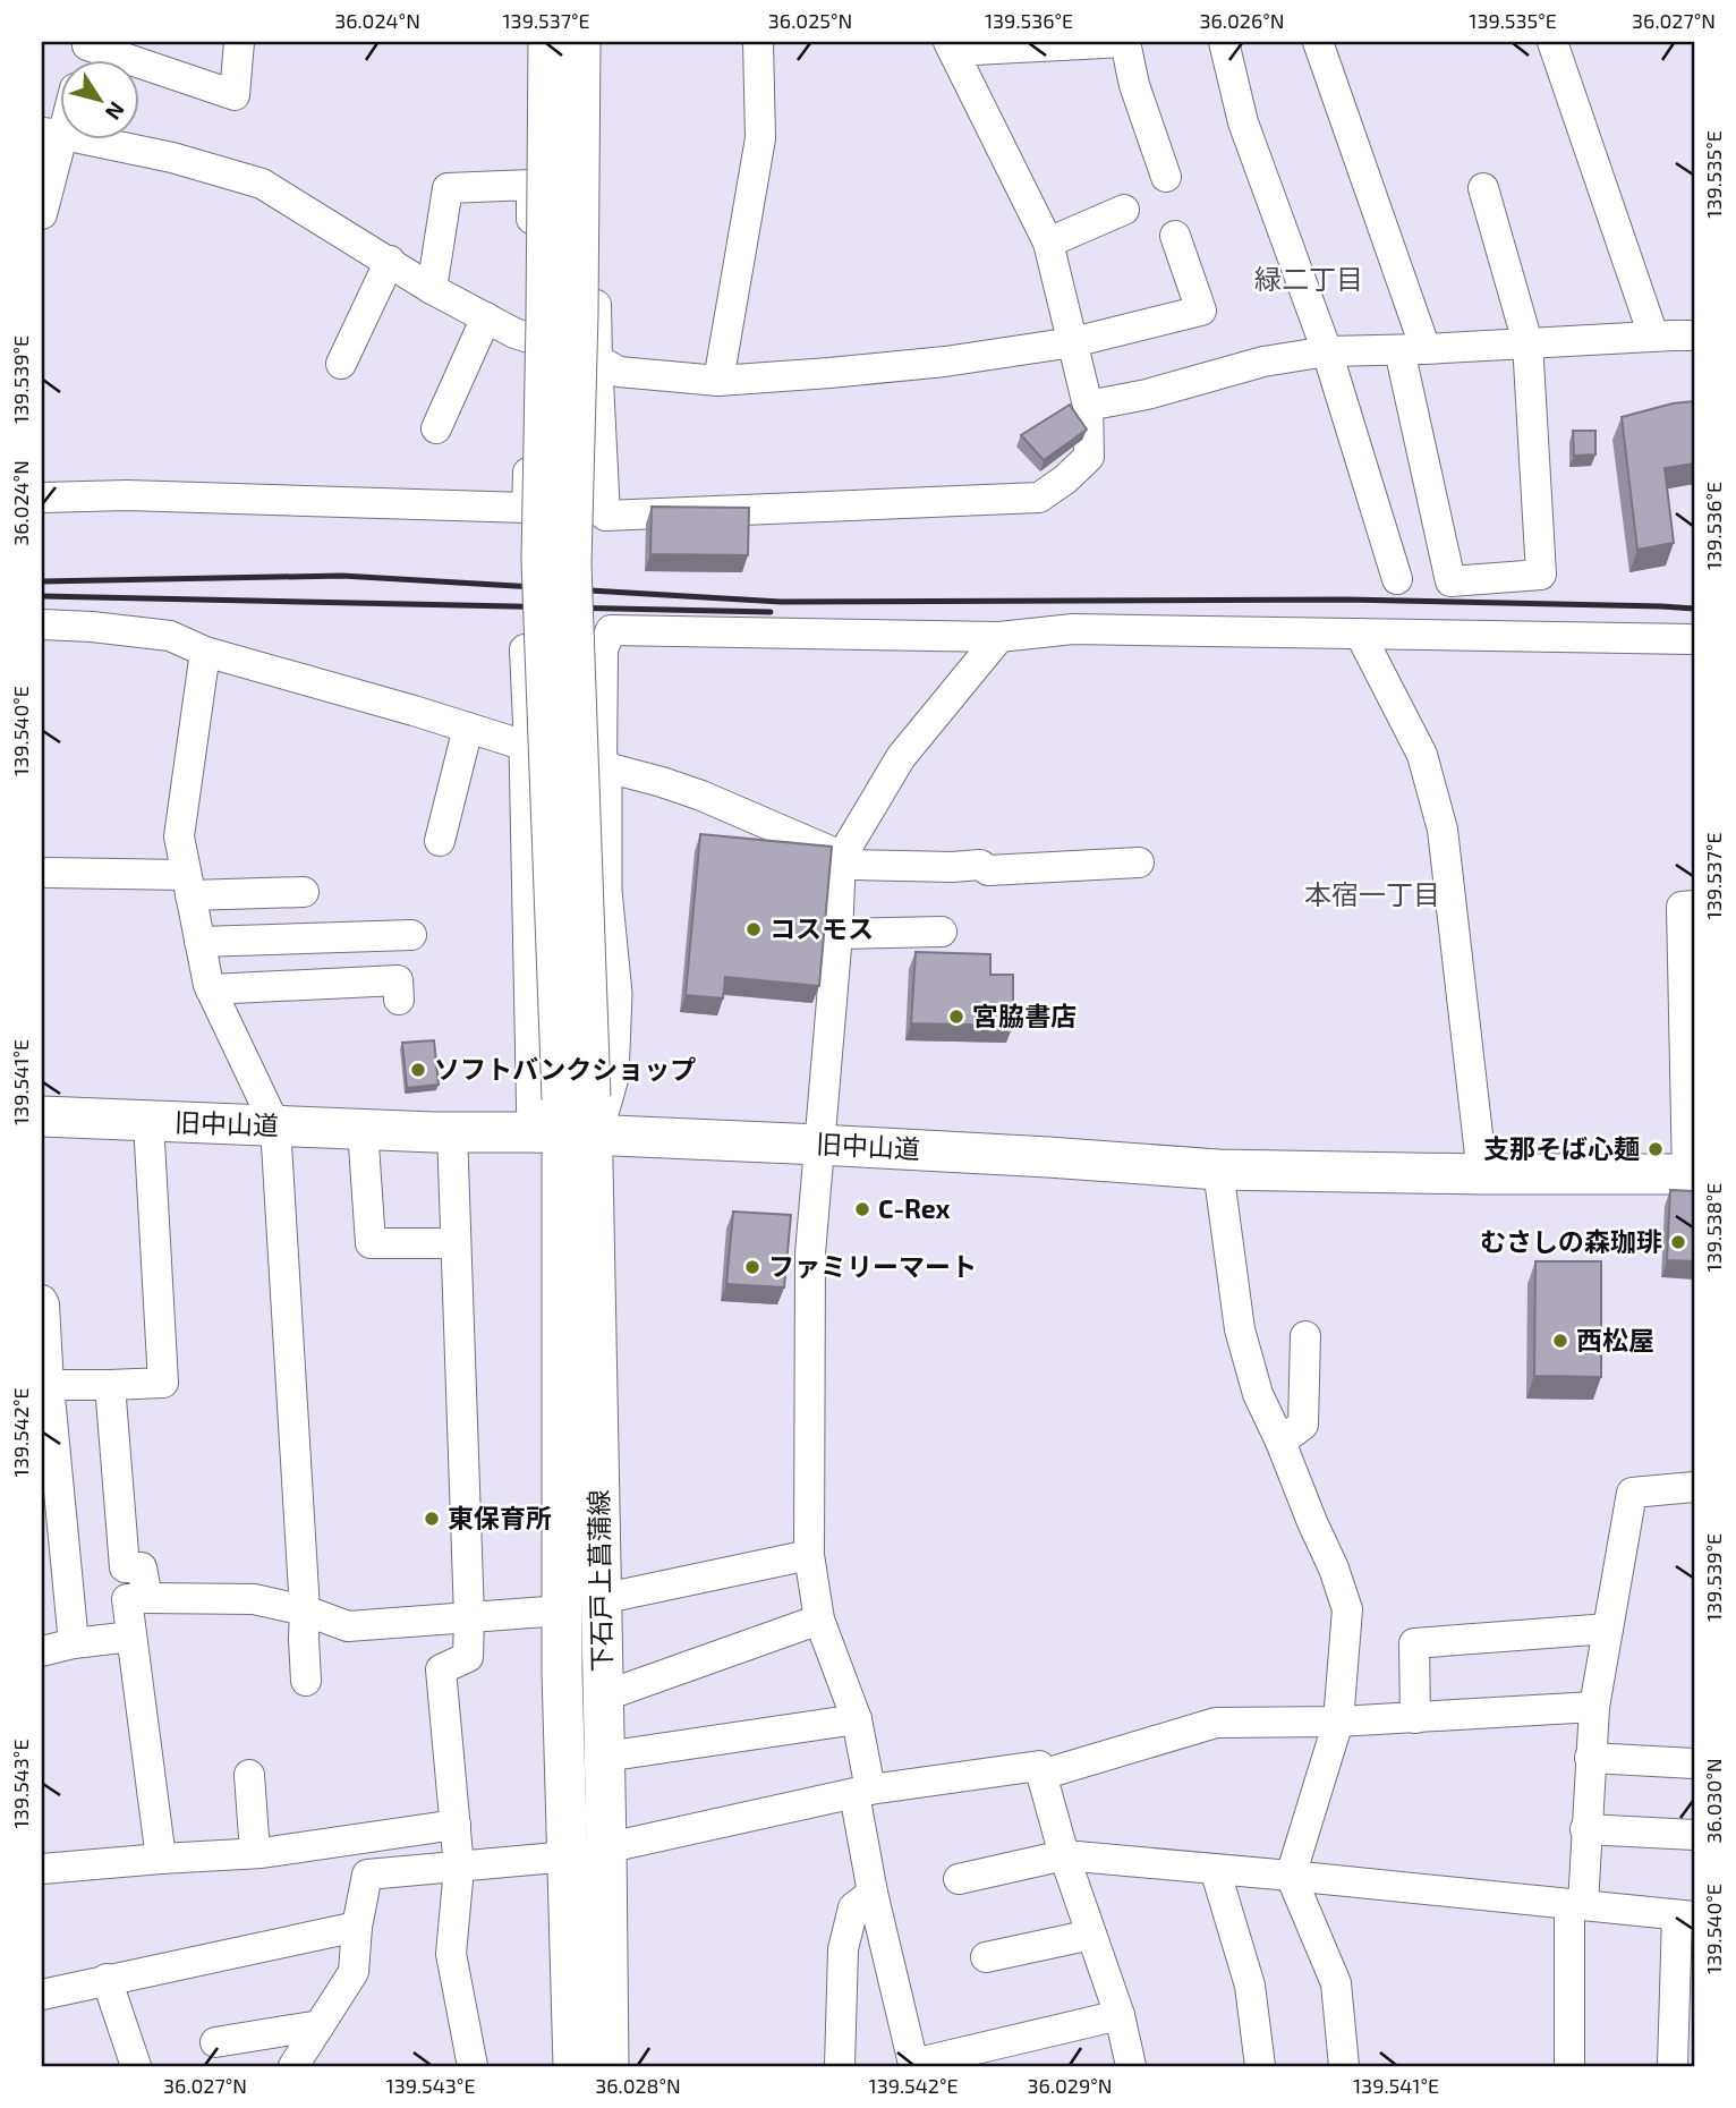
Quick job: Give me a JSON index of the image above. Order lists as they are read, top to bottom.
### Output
{
  "streets": {
    "main road": ["旧中山道", "下石戸上菖蒲線"]
  },
  "crossings": [
    ["旧中山道", "下石戸上菖蒲線"]
  ],
  "districts": ["緑二丁目", "本宿一丁目"],
  "places": [
    "コスモス",
    "宮脇書店",
    "ソフトバンクショップ",
    "支那そば心麺",
    "C-Rex",
    "むさしの森珈琲",
    "ファミリーマート",
    "西松屋",
    "東保育所"
  ],
  "north": "bottom right",
  "coordinates": [
    "36.024°N",
    "139.537°E",
    "36.025°N",
    "139.536°E",
    "36.026°N",
    "139.535°E",
    "36.027°N",
    "139.539°E",
    "139.540°E",
    "139.541°E",
    "139.538°E",
    "139.542°E",
    "139.543°E",
    "36.030°N",
    "36.028°N",
    "36.029°N"
  ]
}
